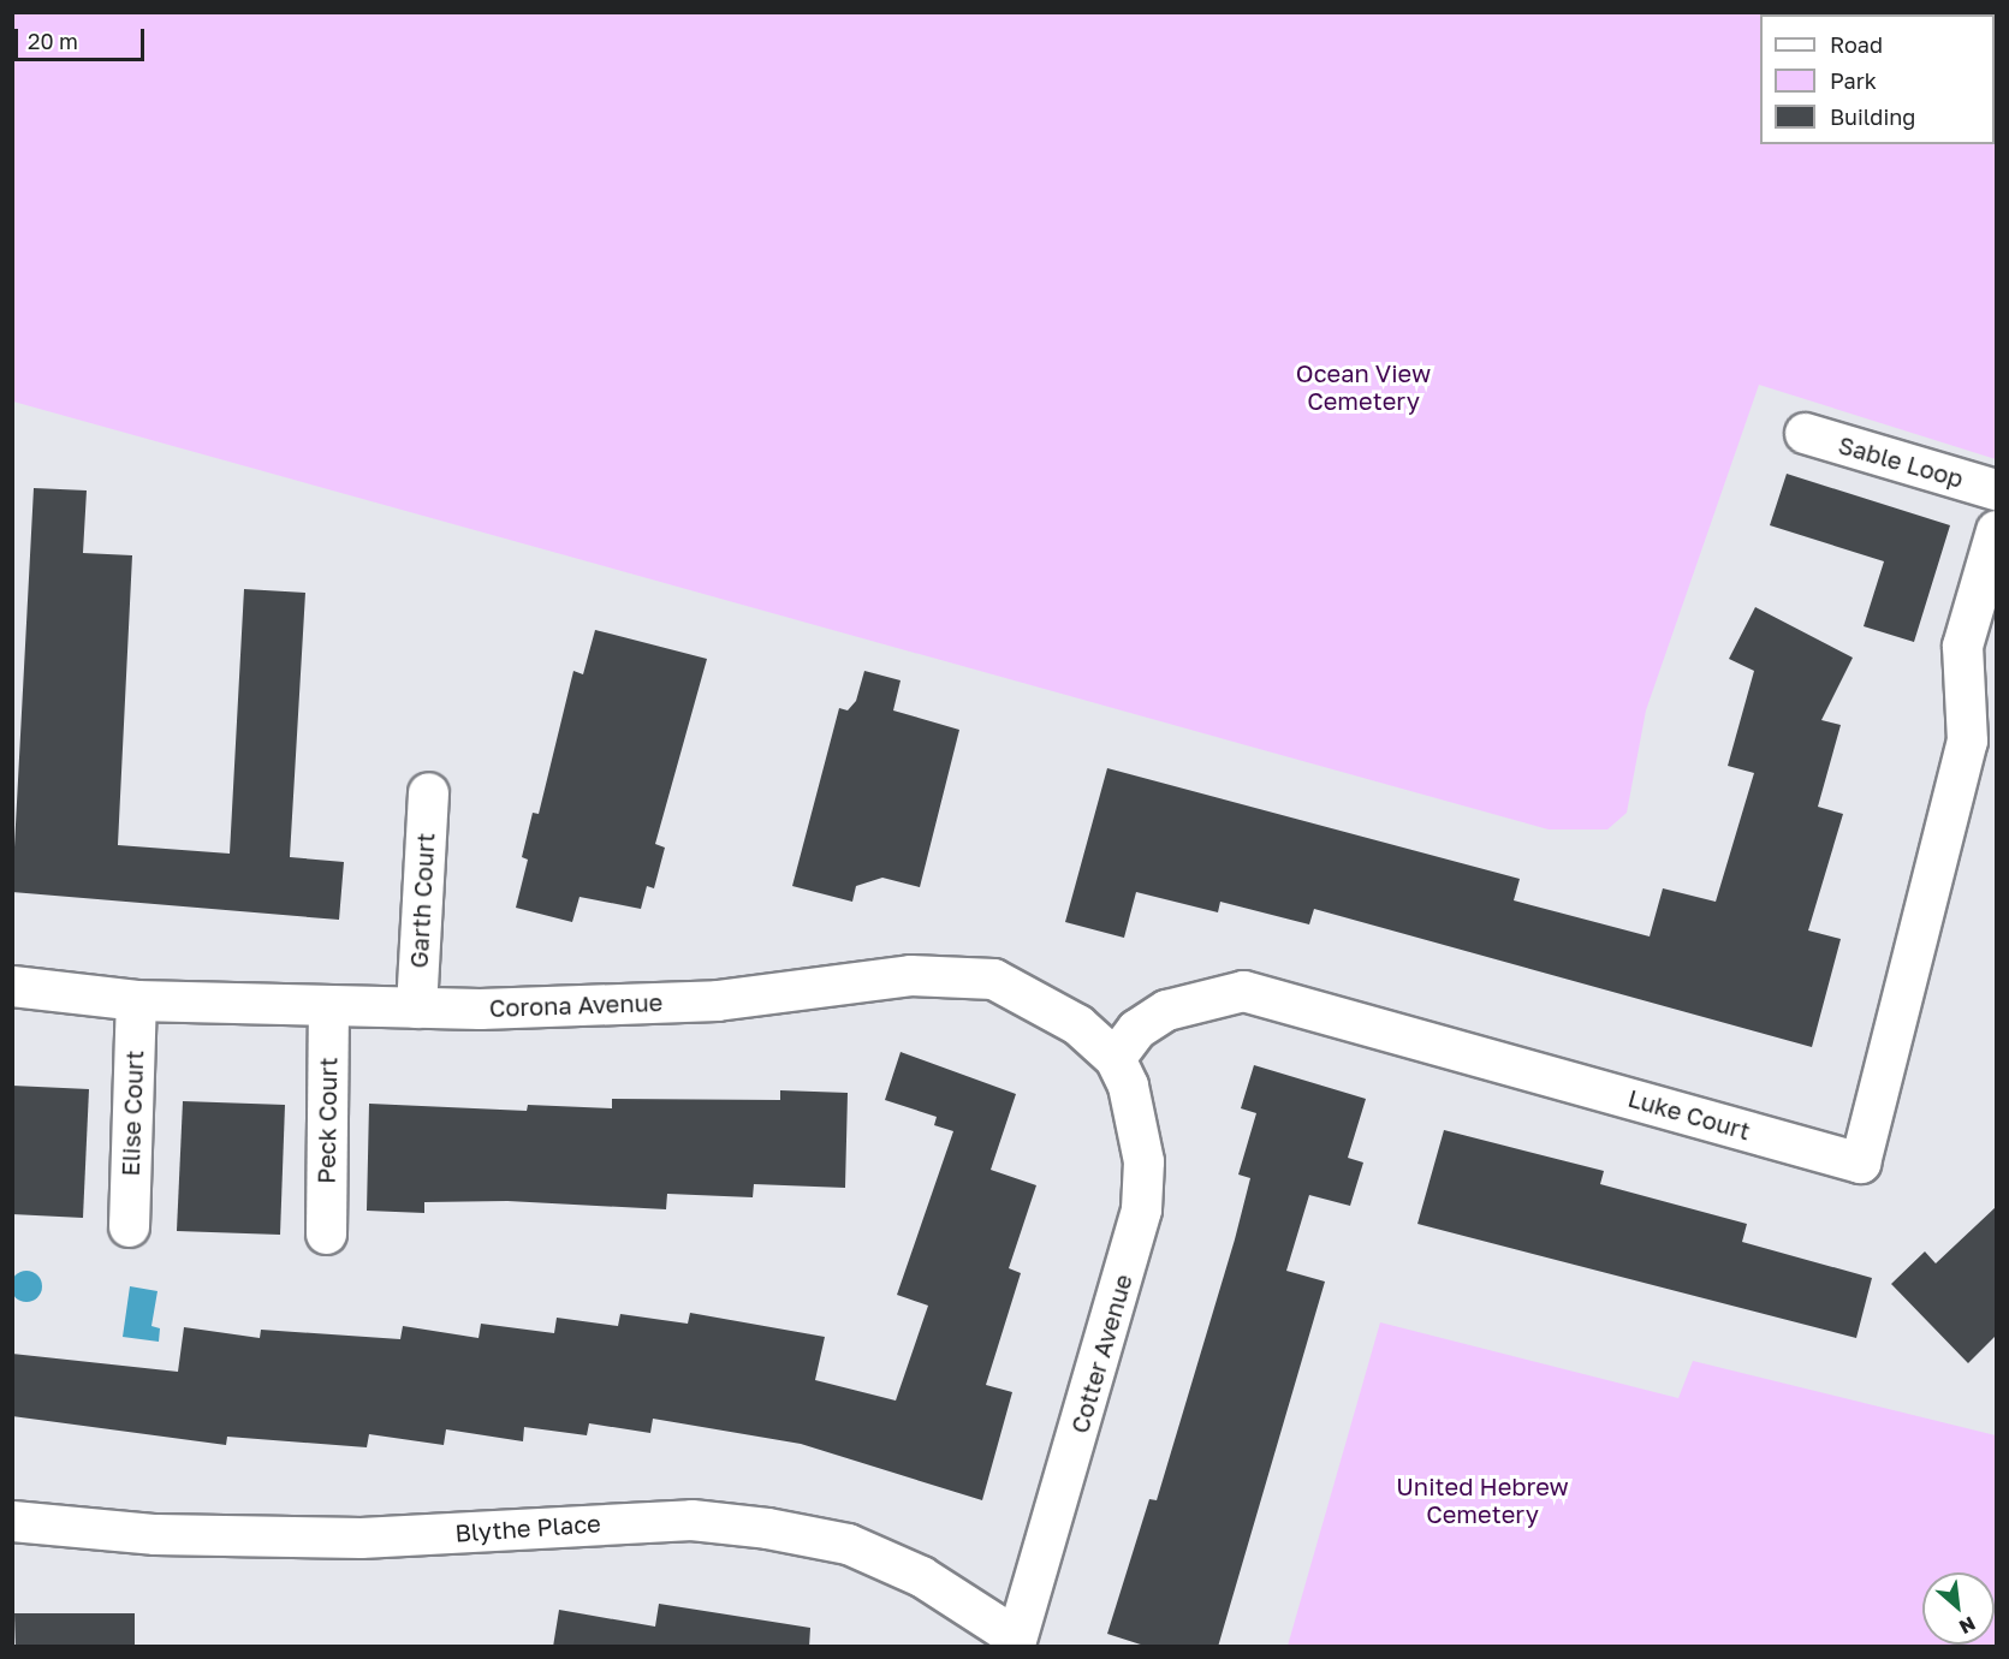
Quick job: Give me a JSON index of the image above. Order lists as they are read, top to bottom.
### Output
{
  "streets": {
    "street": [
      "Sable Loop",
      "Garth Court",
      "Corona Avenue",
      "Elise Court",
      "Luke Court",
      "Peck Court",
      "Cotter Avenue",
      "Blythe Place"
    ]
  },
  "crossings": [
    ["Garth Court", "Corona Avenue"],
    ["Corona Avenue", "Elise Court"],
    ["Corona Avenue", "Luke Court"],
    ["Corona Avenue", "Peck Court"],
    ["Corona Avenue", "Cotter Avenue"],
    ["Luke Court", "Cotter Avenue"],
    ["Cotter Avenue", "Blythe Place"]
  ],
  "parks": ["Ocean View Cemetery", "United Hebrew Cemetery"],
  "legend": ["Road", "Park", "Building"],
  "scale_bar": "20 m",
  "north": "bottom right"
}
